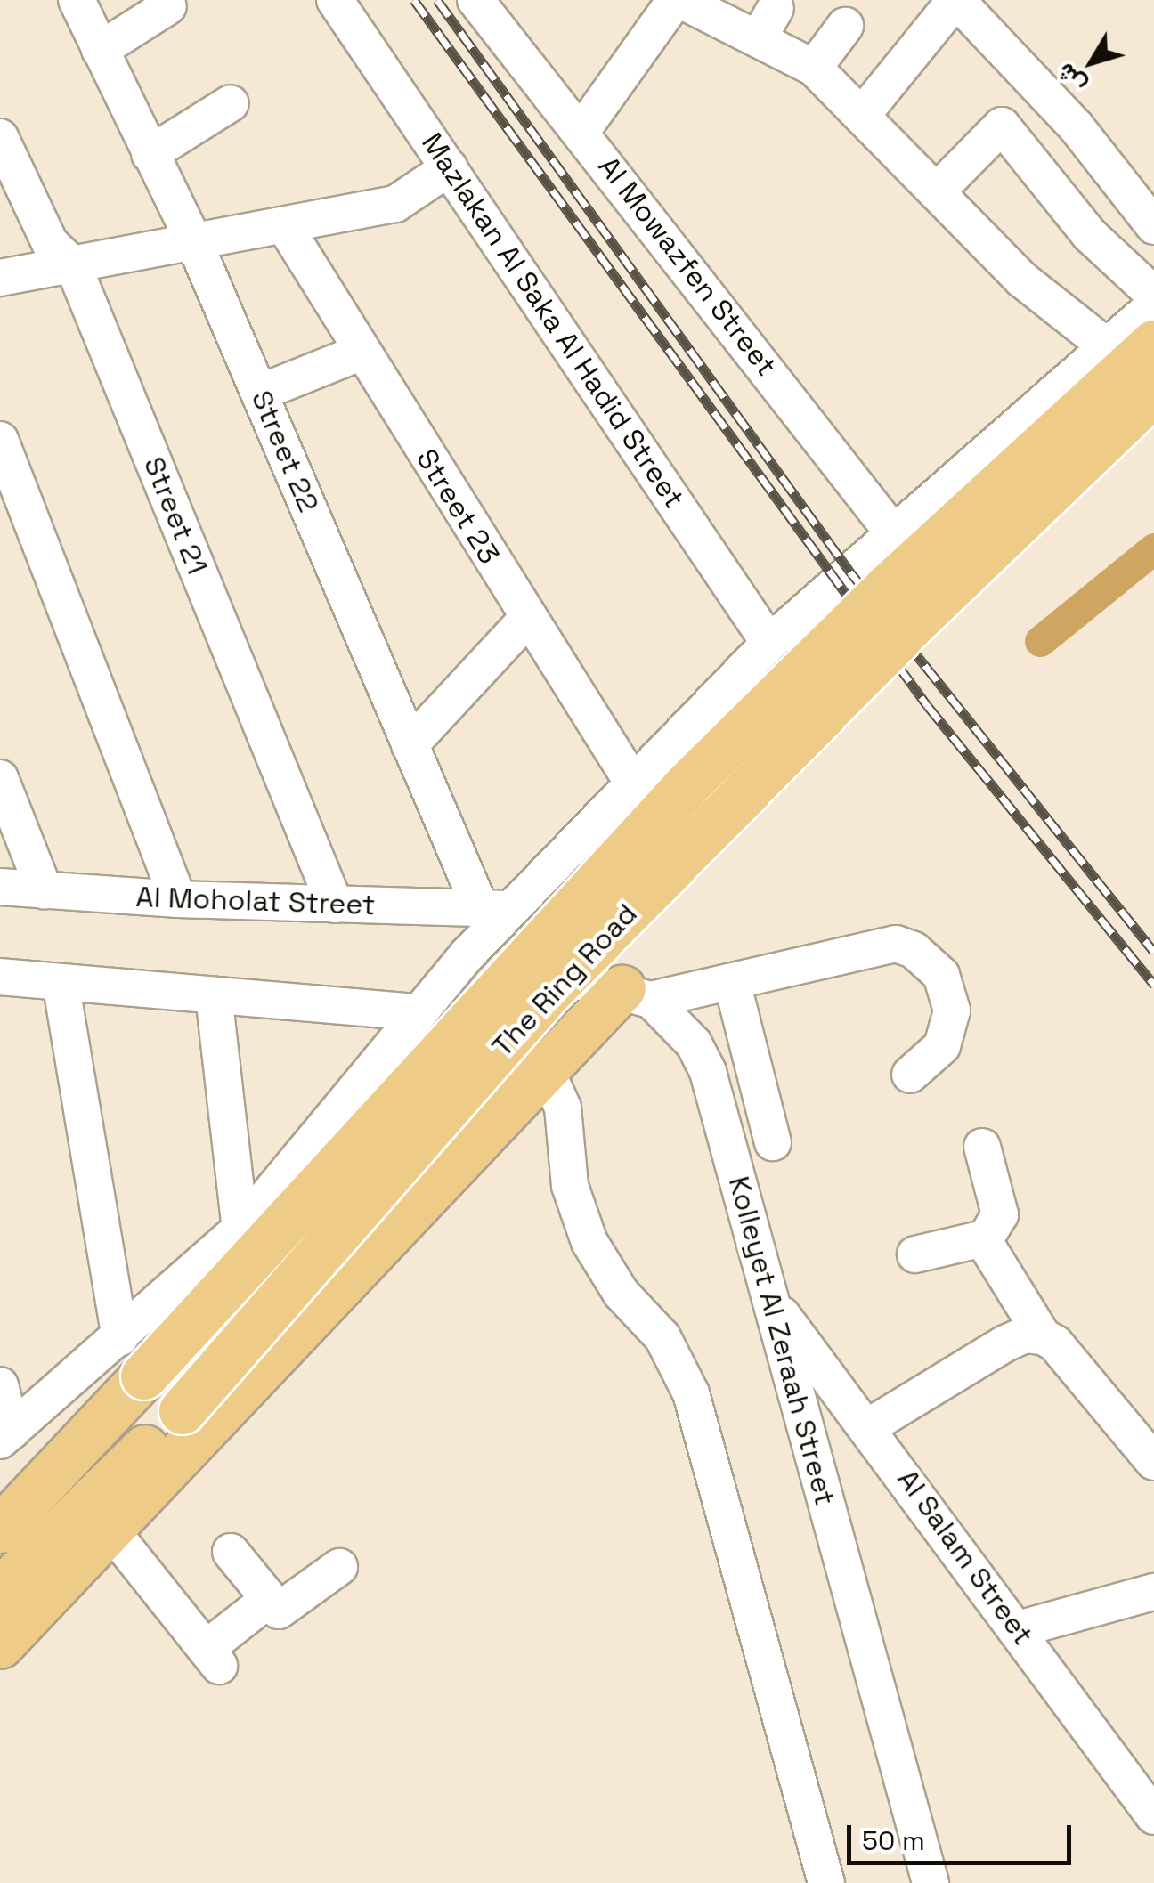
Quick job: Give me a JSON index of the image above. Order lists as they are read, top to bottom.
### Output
{
  "streets": {
    "main road": ["The Ring Road"],
    "street": [
      "Al Mowazfen Street",
      "Mazlakan Al Saka Al Hadid Street",
      "Street 22",
      "Street 23",
      "Street 21",
      "Al Moholat Street",
      "Kolleyet Al Zeraah Street",
      "Al Salam Street"
    ]
  },
  "crossings": [
    ["Street 22", "Al Moholat Street"],
    ["Street 21", "Al Moholat Street"],
    ["Kolleyet Al Zeraah Street", "Al Salam Street"]
  ],
  "scale_bar": "50 m",
  "north": "bottom left"
}
